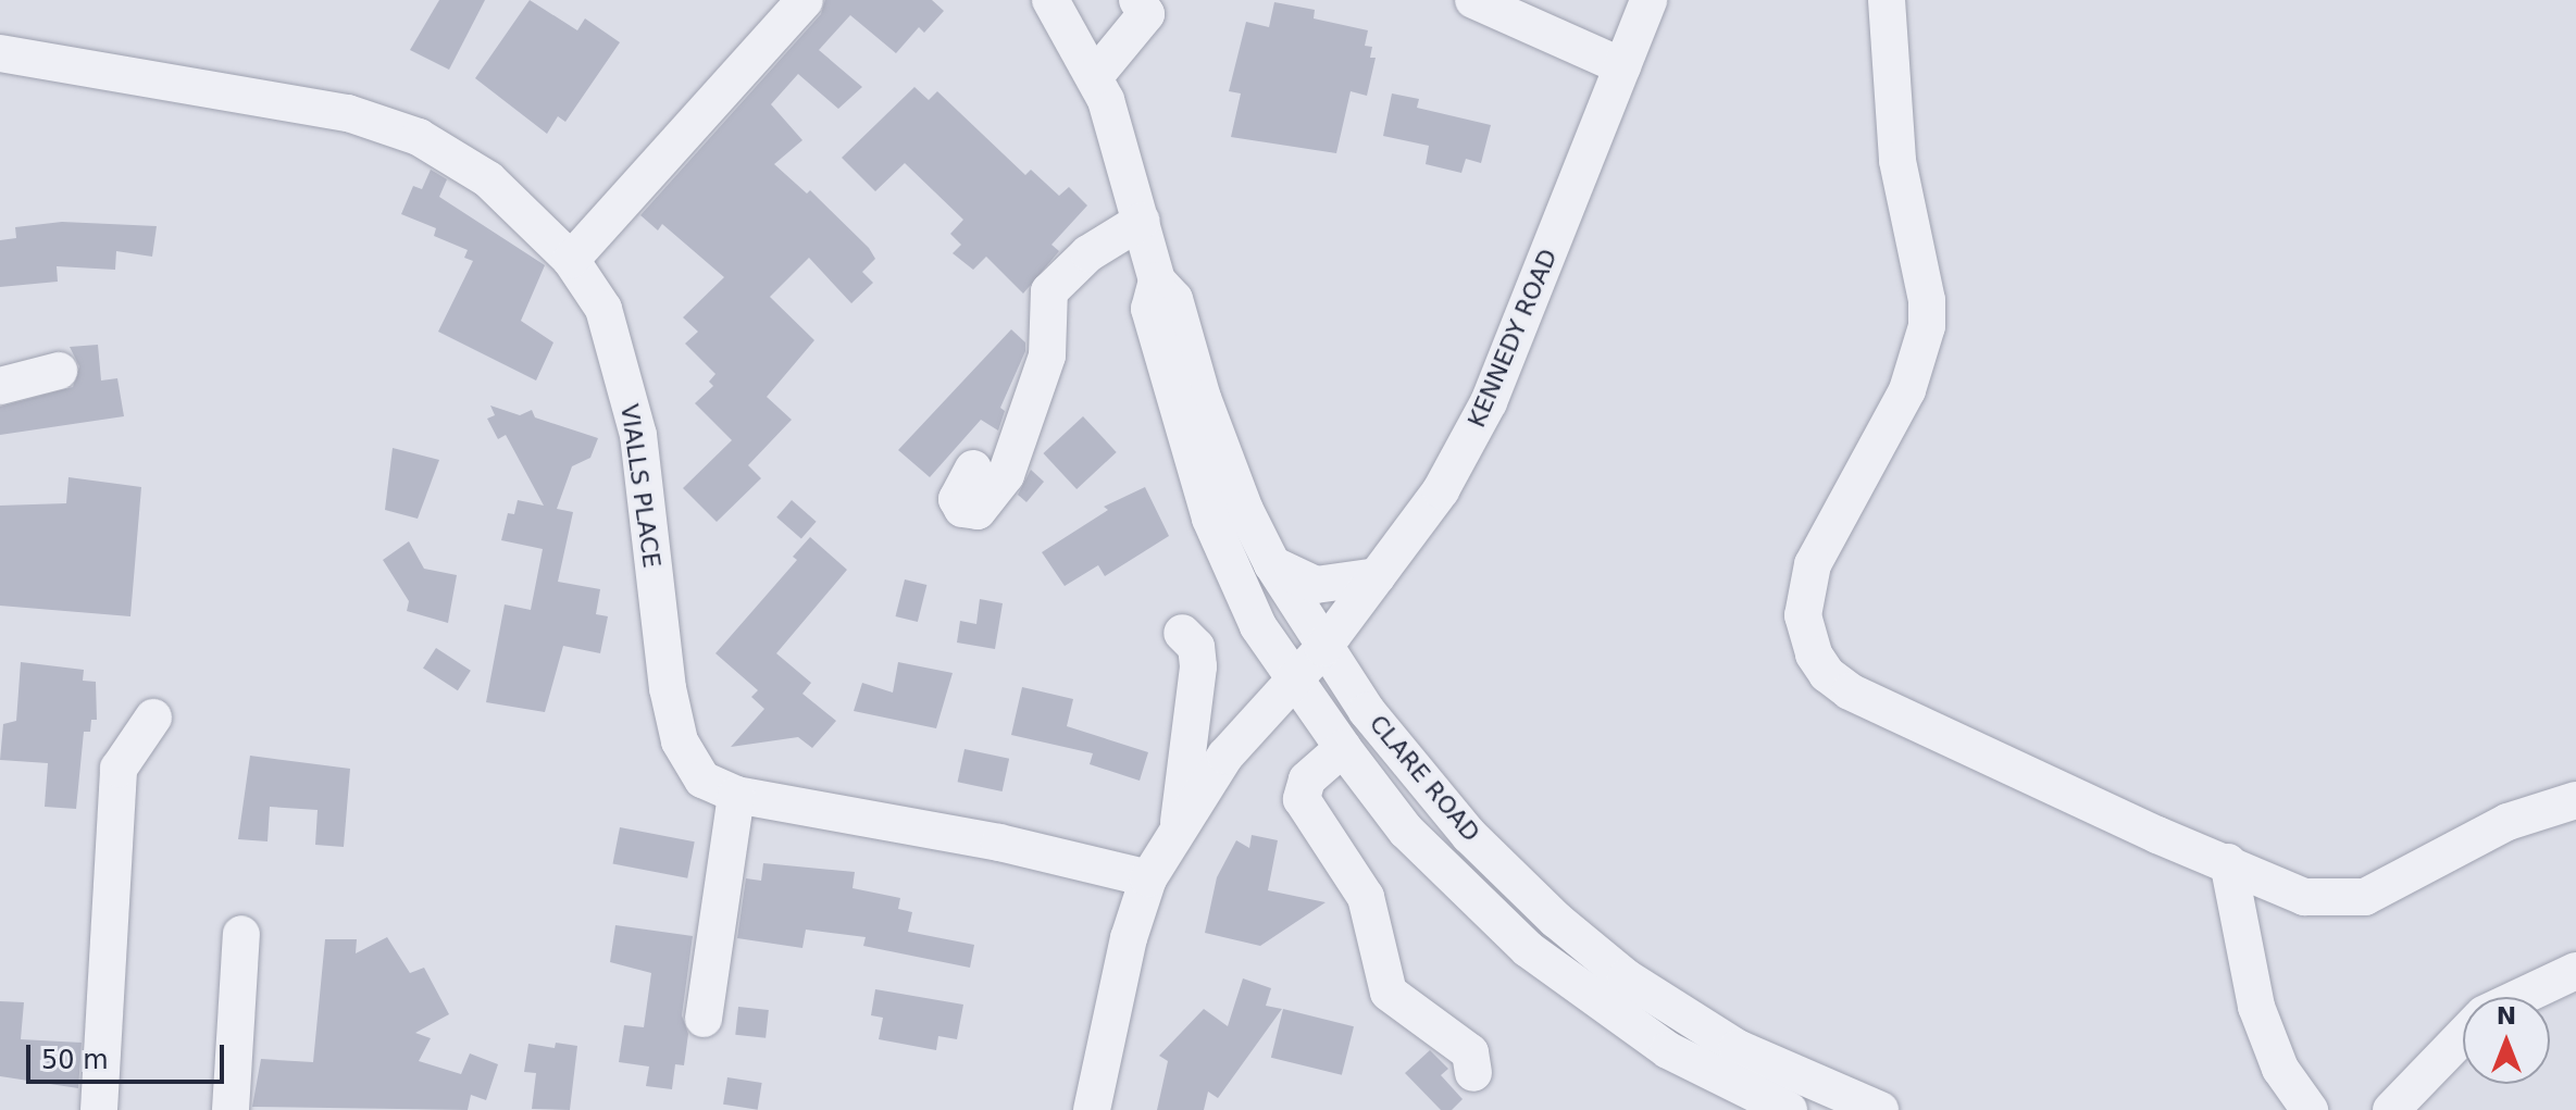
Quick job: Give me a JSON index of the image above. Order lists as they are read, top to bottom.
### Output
{
  "streets": {
    "street": ["KENNEDY ROAD", "VIALLS PLACE", "CLARE ROAD"]
  },
  "crossings": [
    ["KENNEDY ROAD", "CLARE ROAD"]
  ],
  "scale_bar": "50 m",
  "north": "top"
}
